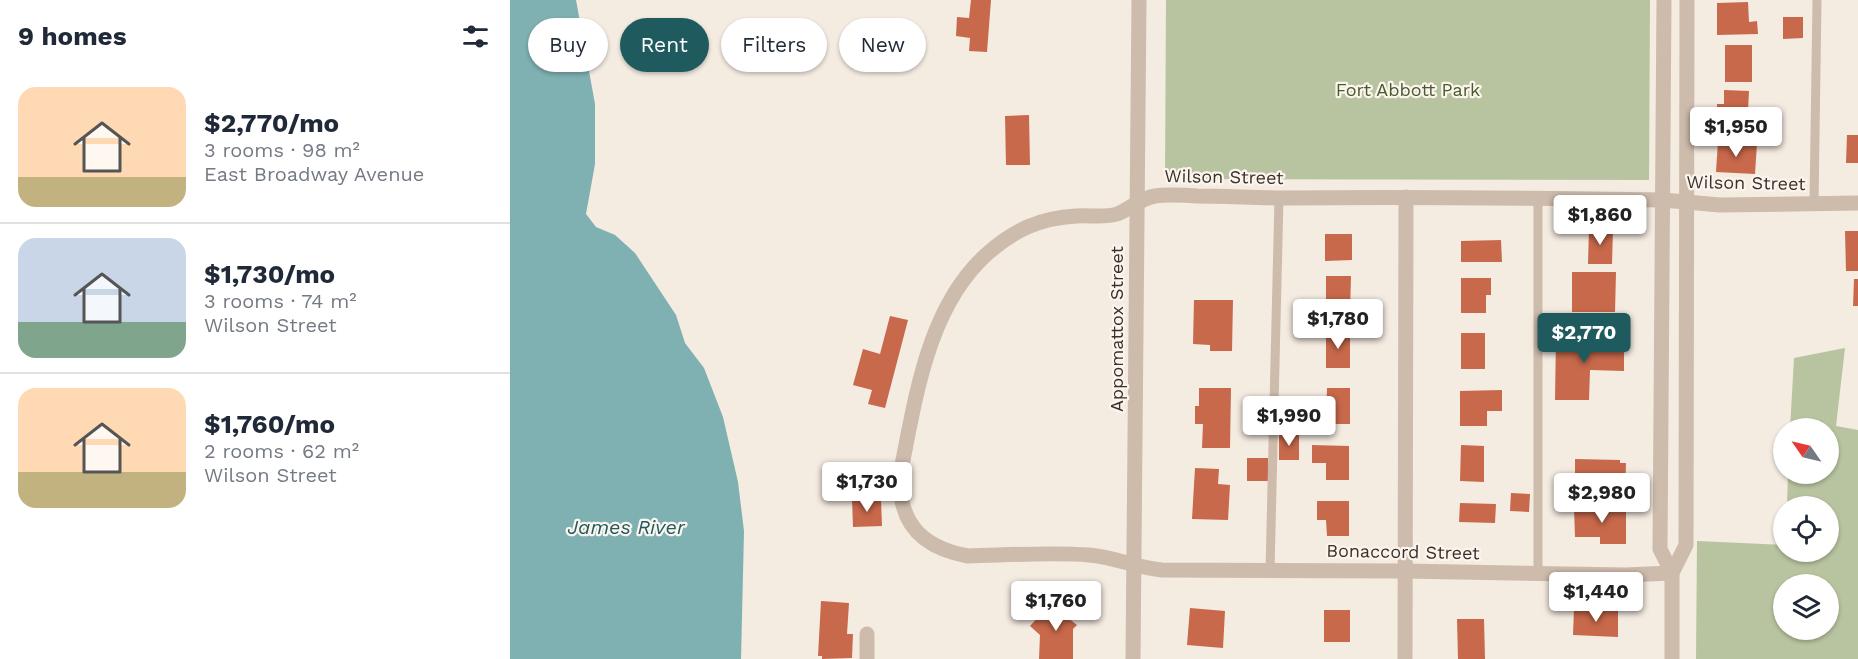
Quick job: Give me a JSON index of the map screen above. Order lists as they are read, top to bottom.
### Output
{
  "streets": {
    "street": ["Wilson Street", "Appomattox Street", "Bonaccord Street"]
  },
  "crossings": [
    ["Wilson Street", "Appomattox Street"],
    ["Wilson Street", "Bonaccord Street"],
    ["Appomattox Street", "Bonaccord Street"]
  ],
  "water": ["James River"],
  "parks": ["Fort Abbott Park"],
  "north": "top left",
  "page": {
    "heading": "9 homes",
    "chip": [
      "Buy",
      "Rent",
      "Filters",
      "New"
    ],
    "list": [
      {
        "name": "$2,770/mo",
        "note": "3 rooms · 98 m² · East Broadway Avenue"
      },
      {
        "name": "$1,730/mo",
        "note": "3 rooms · 74 m² · Wilson Street"
      },
      {
        "name": "$1,760/mo",
        "note": "2 rooms · 62 m² · Wilson Street"
      }
    ],
    "price": [
      "$1,950",
      "$1,860",
      "$1,780",
      "$2,770",
      "$1,990",
      "$1,730",
      "$2,980",
      "$1,440",
      "$1,760"
    ]
  }
}
